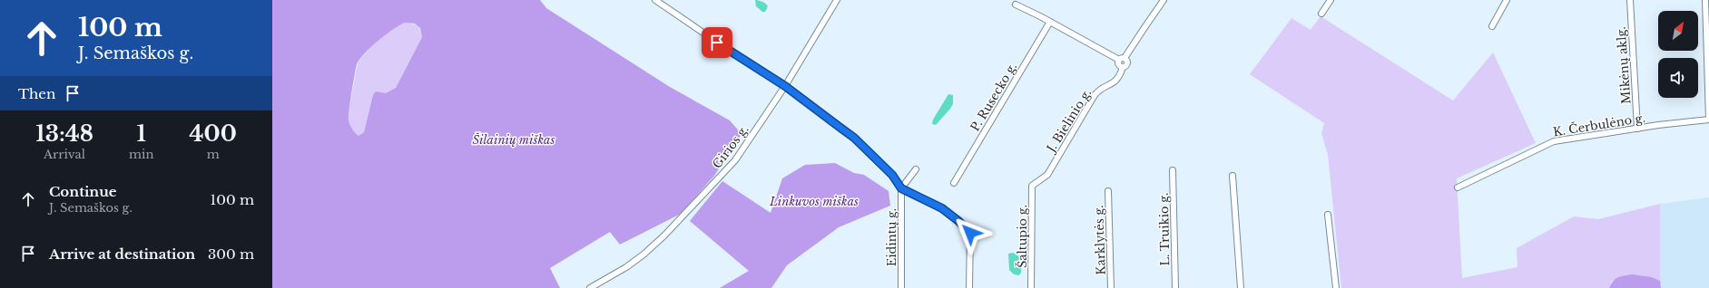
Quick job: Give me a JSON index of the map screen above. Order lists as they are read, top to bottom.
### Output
{
  "streets": {
    "street": [
      "Mikėnų aklg.",
      "P. Rusecko g.",
      "J. Bielinio g.",
      "K. Čerbulėno g.",
      "Girios g.",
      "L. Truikio g.",
      "Šaltupio g.",
      "Eidintų g.",
      "Karklytės g."
    ]
  },
  "crossings": [
    ["Mikėnų aklg.", "K. Čerbulėno g."],
    ["J. Bielinio g.", "Šaltupio g."]
  ],
  "parks": ["Šilainių miškas", "Linkuvos miškas"],
  "north": "top right",
  "page": {
    "turn": ["100 m", "J. Semaškos g."],
    "then": "Then",
    "eta": [
      "13:48",
      "Arrival",
      "1",
      "min",
      "400",
      "m"
    ],
    "list": [
      {
        "name": "Continue",
        "note": "J. Semaškos g.",
        "value": "100 m"
      },
      {
        "name": "Arrive at destination",
        "value": "300 m"
      }
    ]
  }
}
